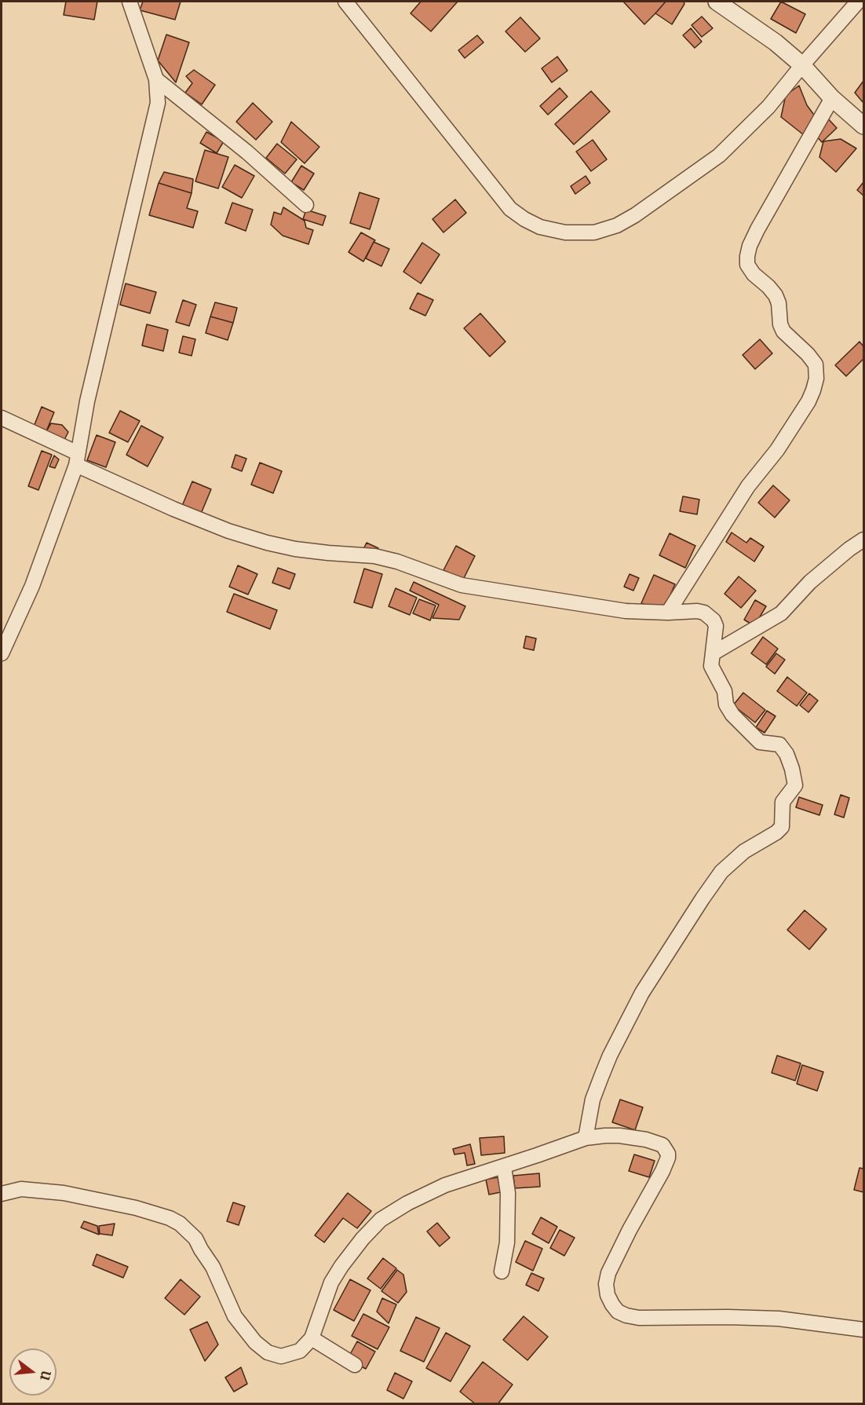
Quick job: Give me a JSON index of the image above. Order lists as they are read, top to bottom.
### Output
{
  "north": "right"
}
